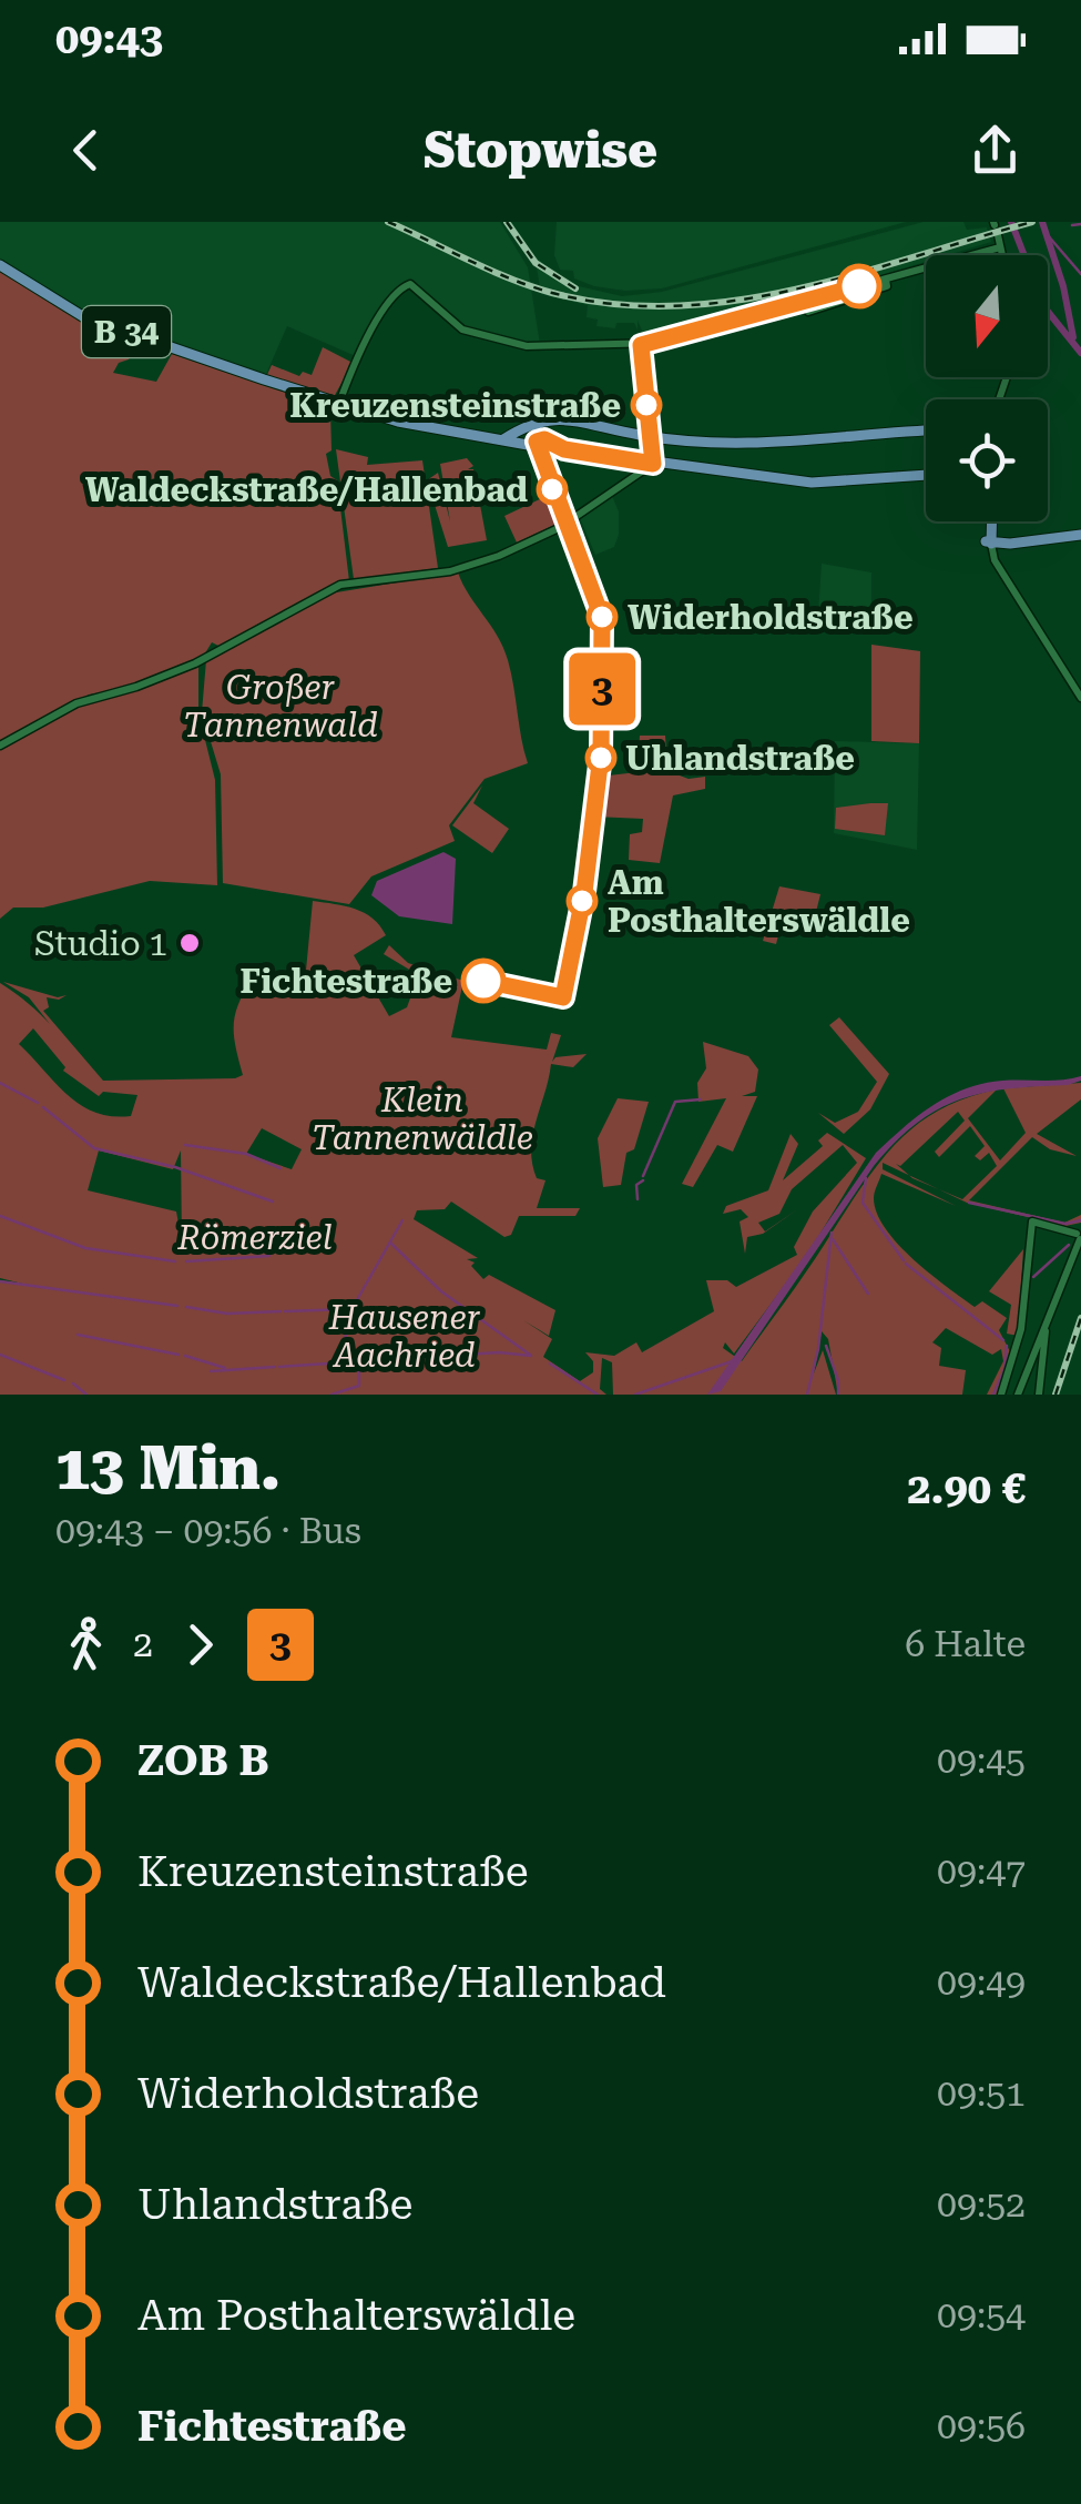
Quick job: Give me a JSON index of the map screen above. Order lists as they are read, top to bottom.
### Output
{
  "streets": {
    "main road": ["B 34"]
  },
  "parks": [
    "Großer Tannenwald",
    "Klein Tannenwäldle",
    "Römerziel",
    "Hausener Aachried"
  ],
  "places": [
    "Kreuzensteinstraße",
    "Waldeckstraße/Hallenbad",
    "Widerholdstraße",
    "Uhlandstraße",
    "Am Posthalterswäldle",
    "Studio 1",
    "Fichtestraße"
  ],
  "lines": ["bus line 3"],
  "north": "bottom",
  "page": {
    "status": "09:43",
    "header": "Stopwise",
    "on_map": "3",
    "heading": ["13 Min.", "09:43 – 09:56 · Bus", "2.90 €"],
    "legs": ["2", "3", "6 Halte"],
    "list": [
      {
        "name": "ZOB B",
        "value": "09:45"
      },
      {
        "name": "Kreuzensteinstraße",
        "value": "09:47"
      },
      {
        "name": "Waldeckstraße/Hallenbad",
        "value": "09:49"
      },
      {
        "name": "Widerholdstraße",
        "value": "09:51"
      },
      {
        "name": "Uhlandstraße",
        "value": "09:52"
      },
      {
        "name": "Am Posthalterswäldle",
        "value": "09:54"
      },
      {
        "name": "Fichtestraße",
        "value": "09:56"
      }
    ]
  }
}
